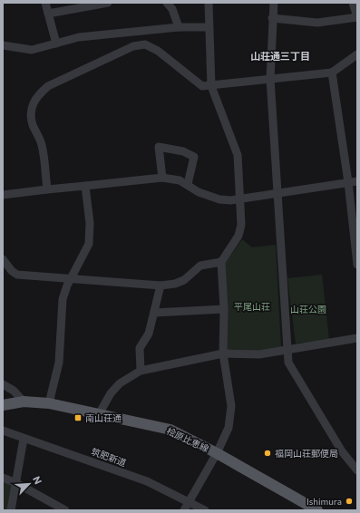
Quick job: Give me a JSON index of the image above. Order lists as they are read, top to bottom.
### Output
{
  "streets": {
    "main road": ["桧原比恵線"],
    "street": ["筑肥新道"]
  },
  "districts": ["山荘通三丁目"],
  "parks": ["平尾山荘", "山荘公園"],
  "places": {
    "transit": ["南山荘通"],
    "other": ["福岡山荘郵便局", "Ishimura"]
  },
  "north": "top right"
}
